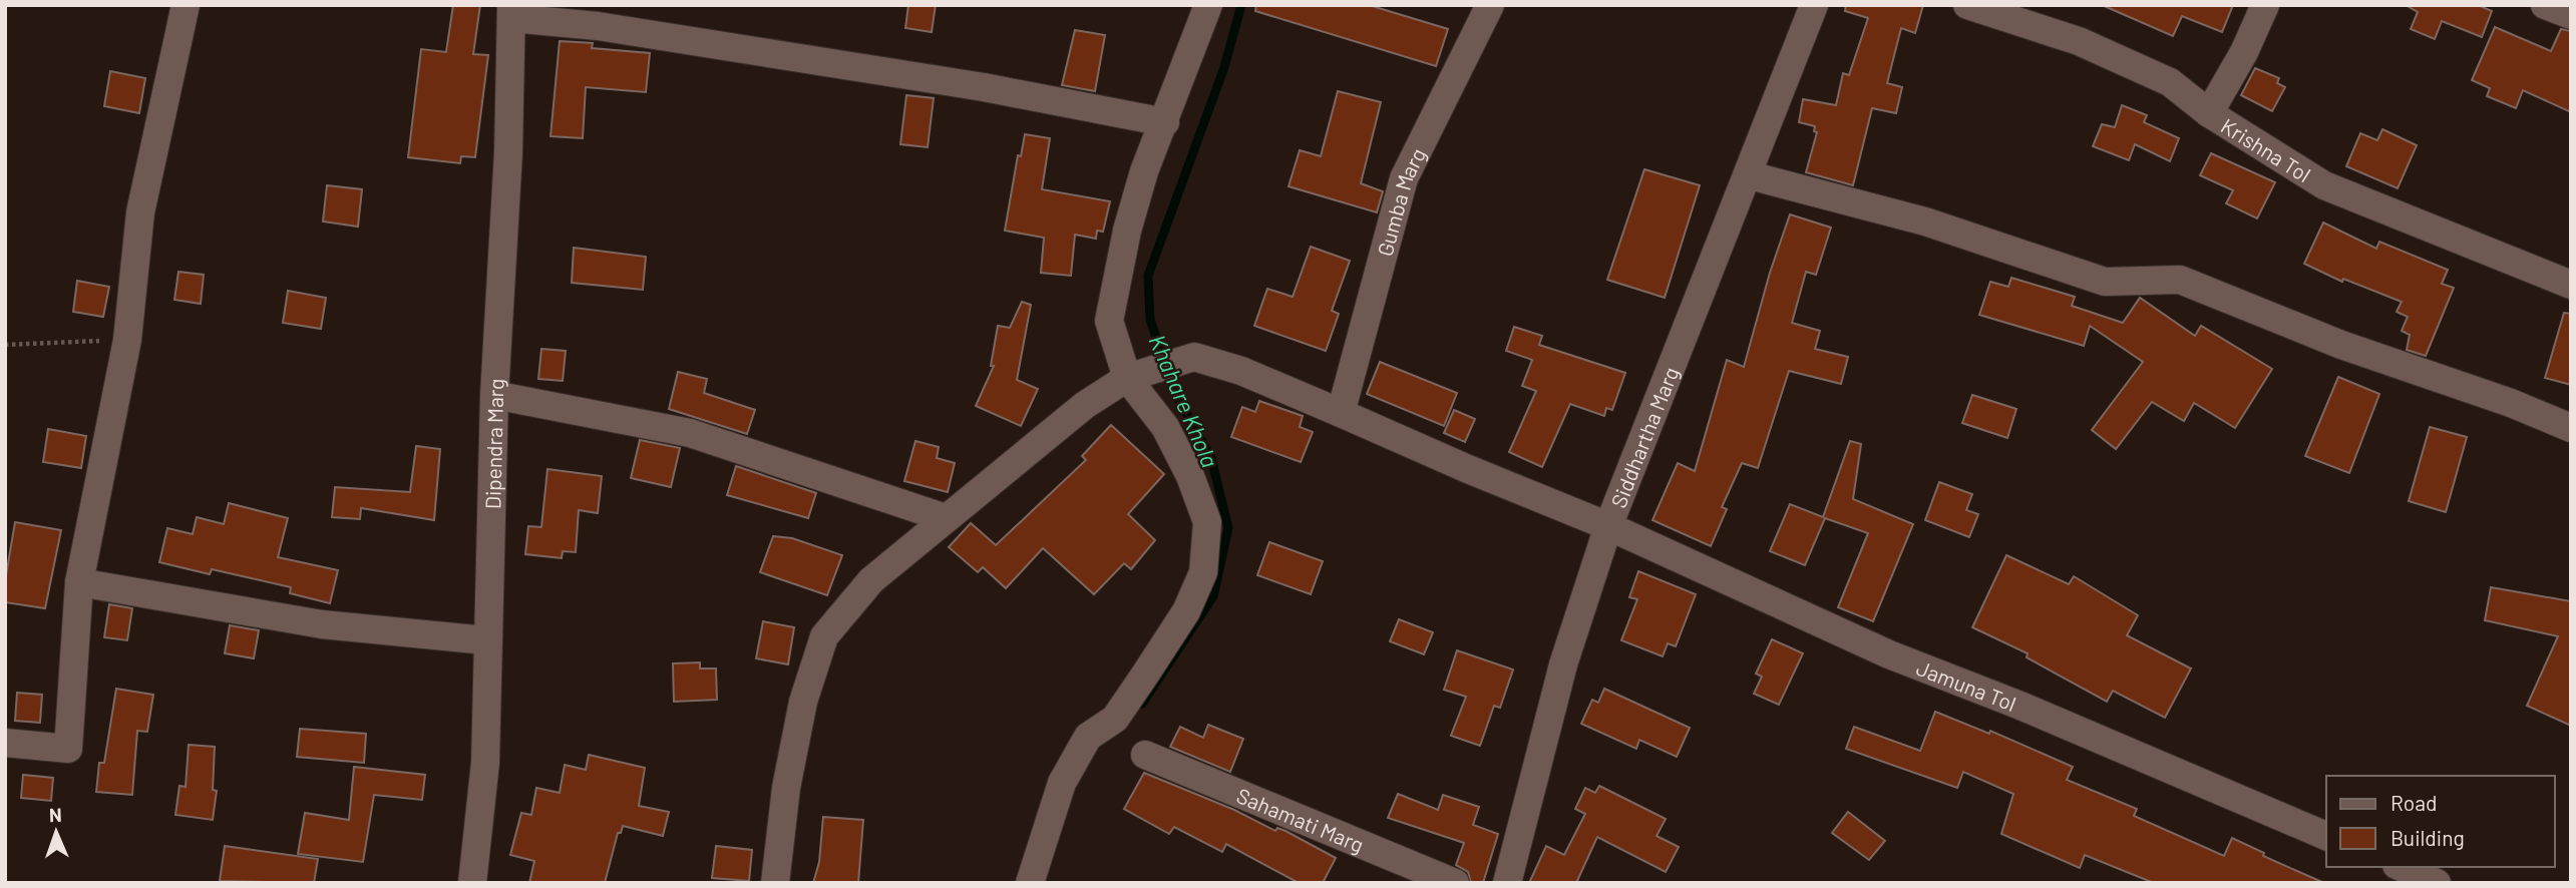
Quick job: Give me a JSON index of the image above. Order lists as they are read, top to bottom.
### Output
{
  "streets": {
    "street": [
      "Krishna Tol",
      "Gumba Marg",
      "Siddhartha Marg",
      "Dipendra Marg",
      "Jamuna Tol",
      "Sahamati Marg"
    ]
  },
  "crossings": [
    ["Gumba Marg", "Jamuna Tol"],
    ["Siddhartha Marg", "Jamuna Tol"]
  ],
  "water": ["Khahare Khola"],
  "legend": ["Road", "Building"],
  "north": "top"
}
